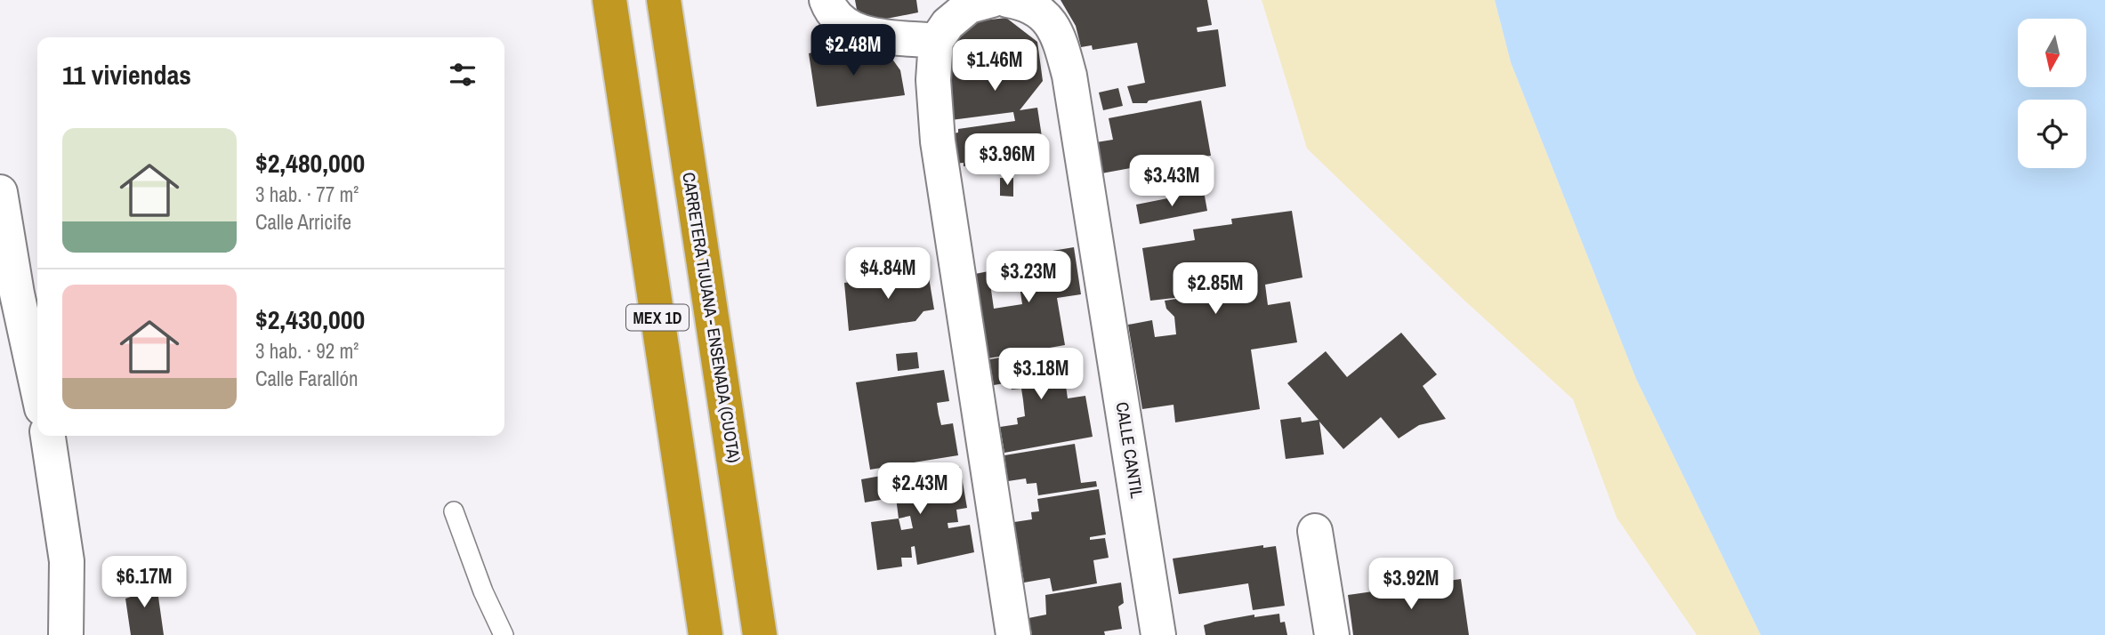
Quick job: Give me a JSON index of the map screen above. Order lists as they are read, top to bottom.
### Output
{
  "streets": {
    "highway": ["MEX 1D", "CARRETERA TIJUANA - ENSENADA (CUOTA)"],
    "street": ["CALLE CANTIL"]
  },
  "north": "bottom",
  "page": {
    "price": [
      "$2.48M",
      "$1.46M",
      "$3.96M",
      "$3.43M",
      "$4.84M",
      "$3.23M",
      "$2.85M",
      "$3.18M",
      "$2.43M",
      "$6.17M",
      "$3.92M"
    ],
    "heading": "11 viviendas",
    "list": [
      {
        "name": "$2,480,000",
        "note": "3 hab. · 77 m² · Calle Arricife"
      },
      {
        "name": "$2,430,000",
        "note": "3 hab. · 92 m² · Calle Farallón"
      }
    ]
  }
}
